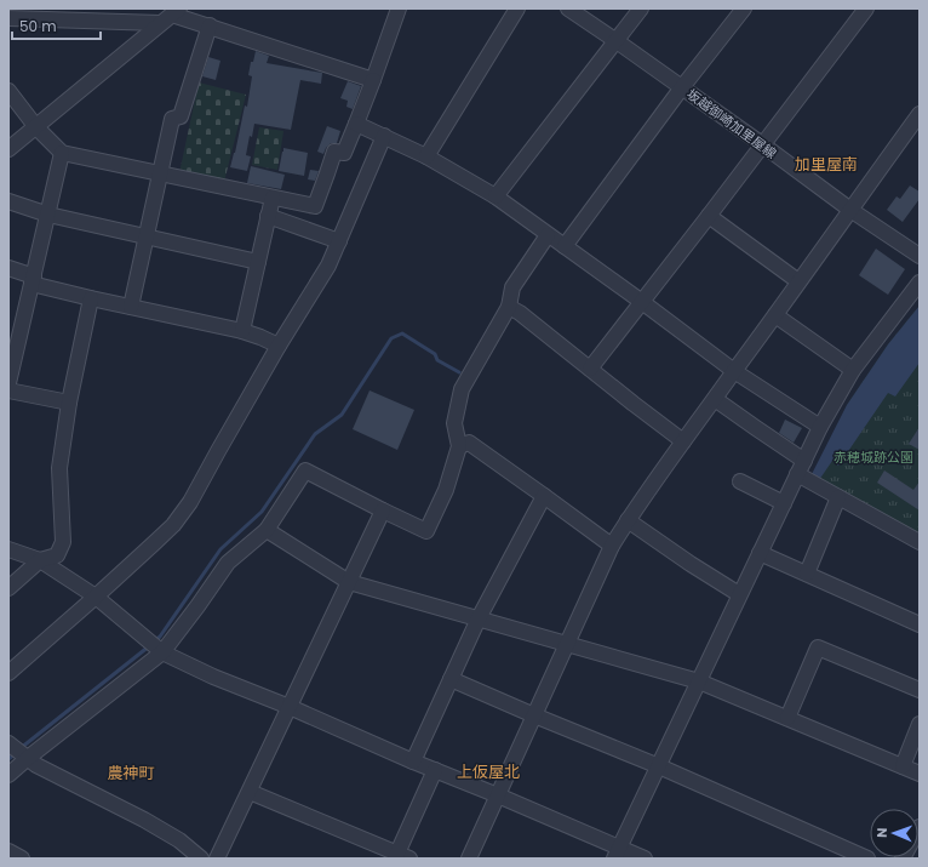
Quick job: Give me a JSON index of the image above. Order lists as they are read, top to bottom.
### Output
{
  "streets": {
    "street": ["坂越御崎加里屋線"]
  },
  "districts": ["加里屋南", "上仮屋北", "農神町"],
  "parks": ["赤穂城跡公園"],
  "scale_bar": "50 m",
  "north": "left"
}
